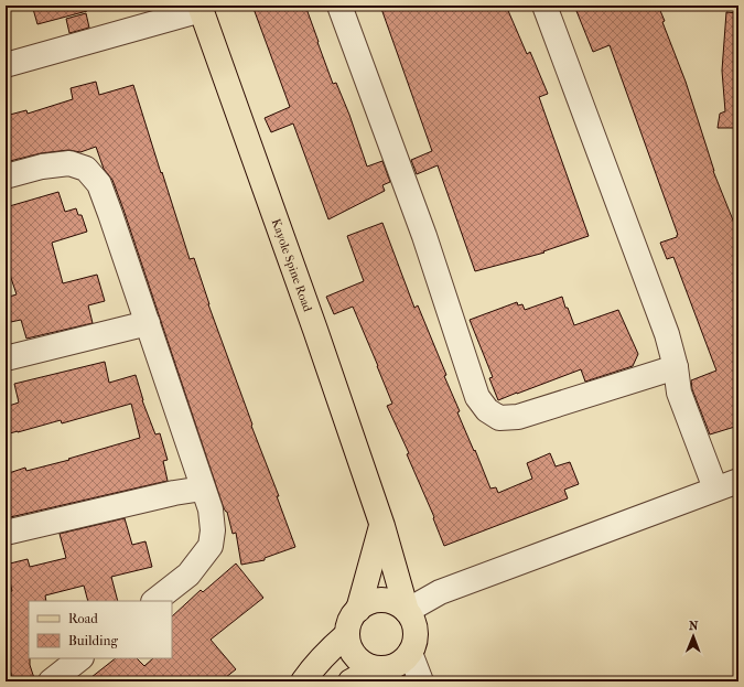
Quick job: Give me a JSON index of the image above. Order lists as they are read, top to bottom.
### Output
{
  "streets": {
    "main road": ["Kayole Spine Road"]
  },
  "legend": ["Road", "Building"],
  "north": "top"
}
